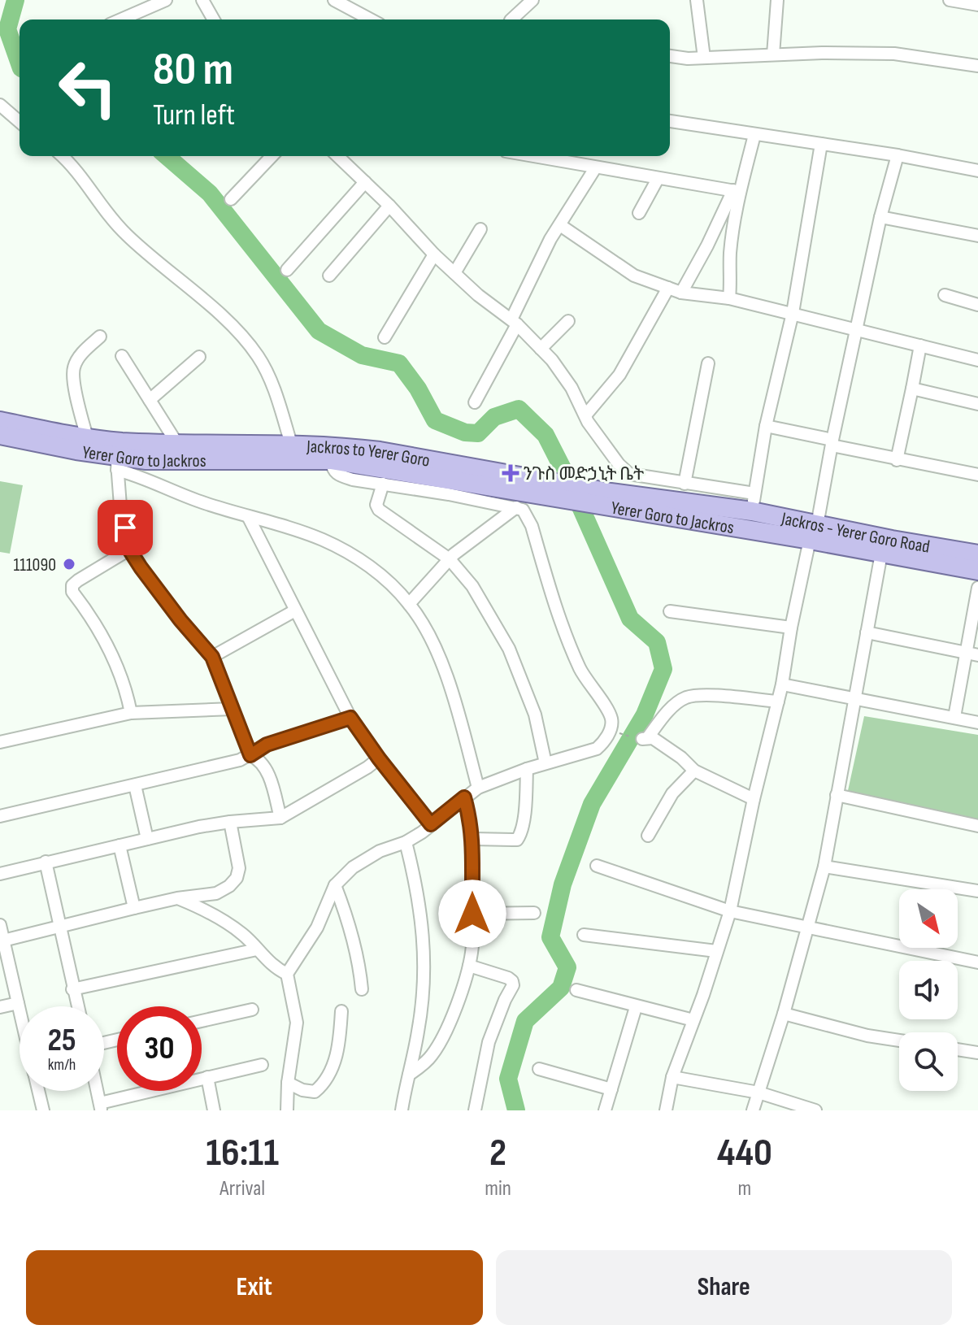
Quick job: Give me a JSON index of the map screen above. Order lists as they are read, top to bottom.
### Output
{
  "streets": {
    "main road": ["Jackros to Yerer Goro", "Yerer Goro to Jackros", "Jackros - Yerer Goro Road"]
  },
  "crossings": [
    ["Jackros to Yerer Goro", "Jackros - Yerer Goro Road"],
    ["Yerer Goro to Jackros", "Jackros - Yerer Goro Road"]
  ],
  "places": {
    "health": ["ንጉስ መድኃኒት ቤት"],
    "other": ["111090"]
  },
  "north": "bottom right",
  "page": {
    "turn": ["80 m", "Turn left"],
    "speed": "25 km/h",
    "limit": "30",
    "eta": [
      "16:11",
      "Arrival",
      "2",
      "min",
      "440",
      "m"
    ],
    "buttons": ["Exit", "Share"]
  }
}
